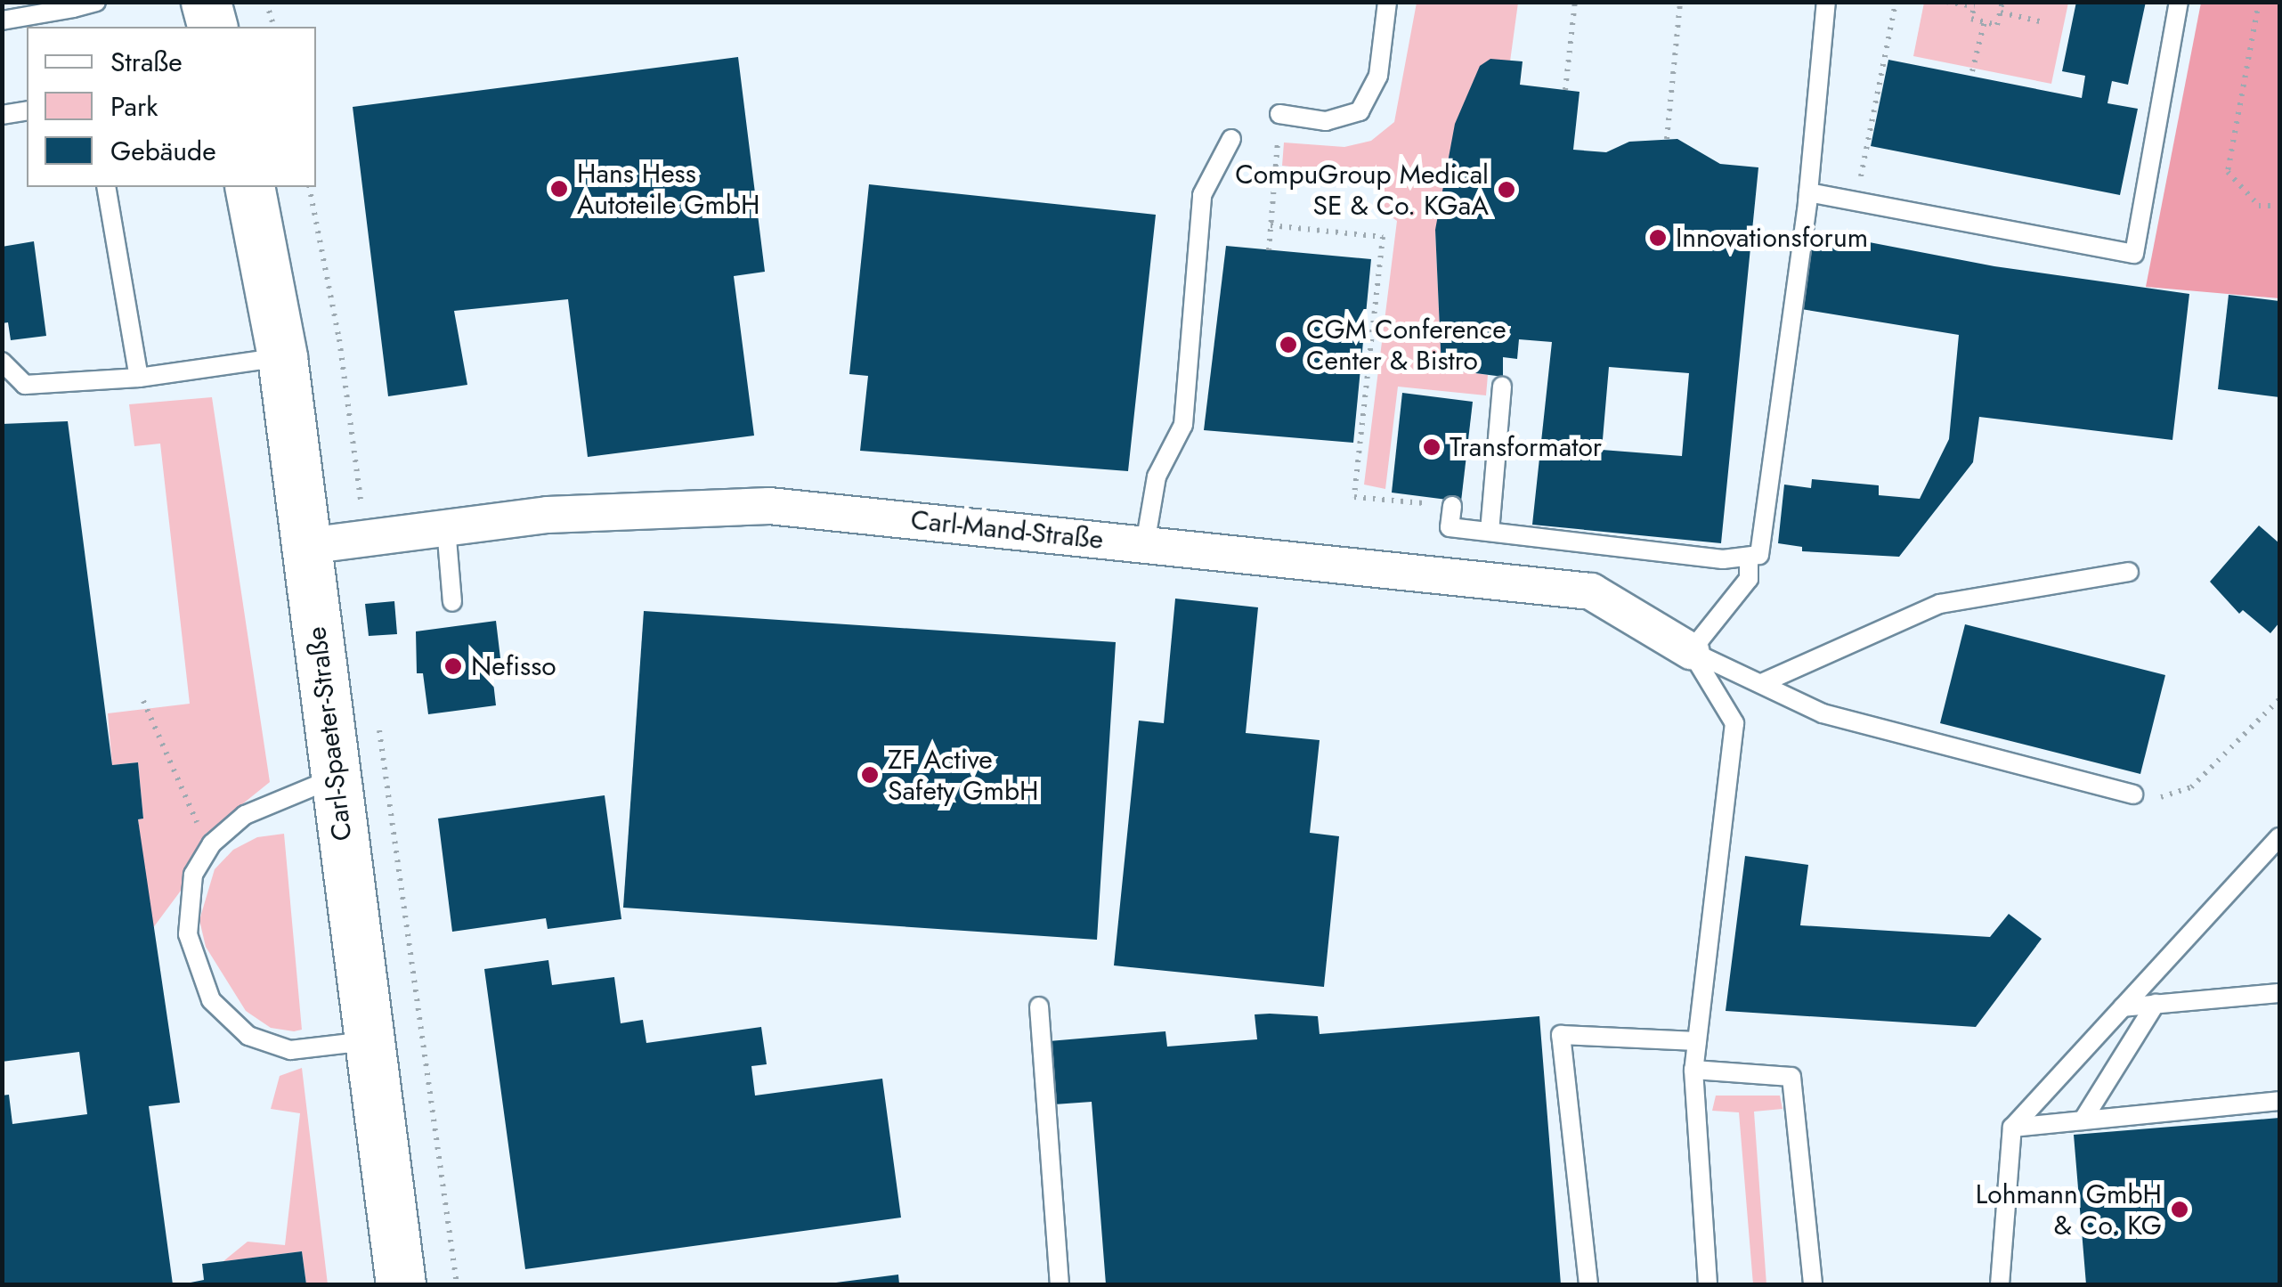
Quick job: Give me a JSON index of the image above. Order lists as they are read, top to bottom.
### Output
{
  "streets": {
    "street": ["Carl-Mand-Straße", "Carl-Spaeter-Straße"]
  },
  "crossings": [
    ["Carl-Mand-Straße", "Carl-Spaeter-Straße"]
  ],
  "places": [
    "Hans Hess Autoteile GmbH",
    "CompuGroup Medical SE & Co. KGaA",
    "Innovationsforum",
    "CGM Conference Center & Bistro",
    "Transformator",
    "Nefisso",
    "ZF Active Safety GmbH",
    "Lohmann GmbH & Co. KG"
  ],
  "legend": ["Straße", "Park", "Gebäude"]
}
